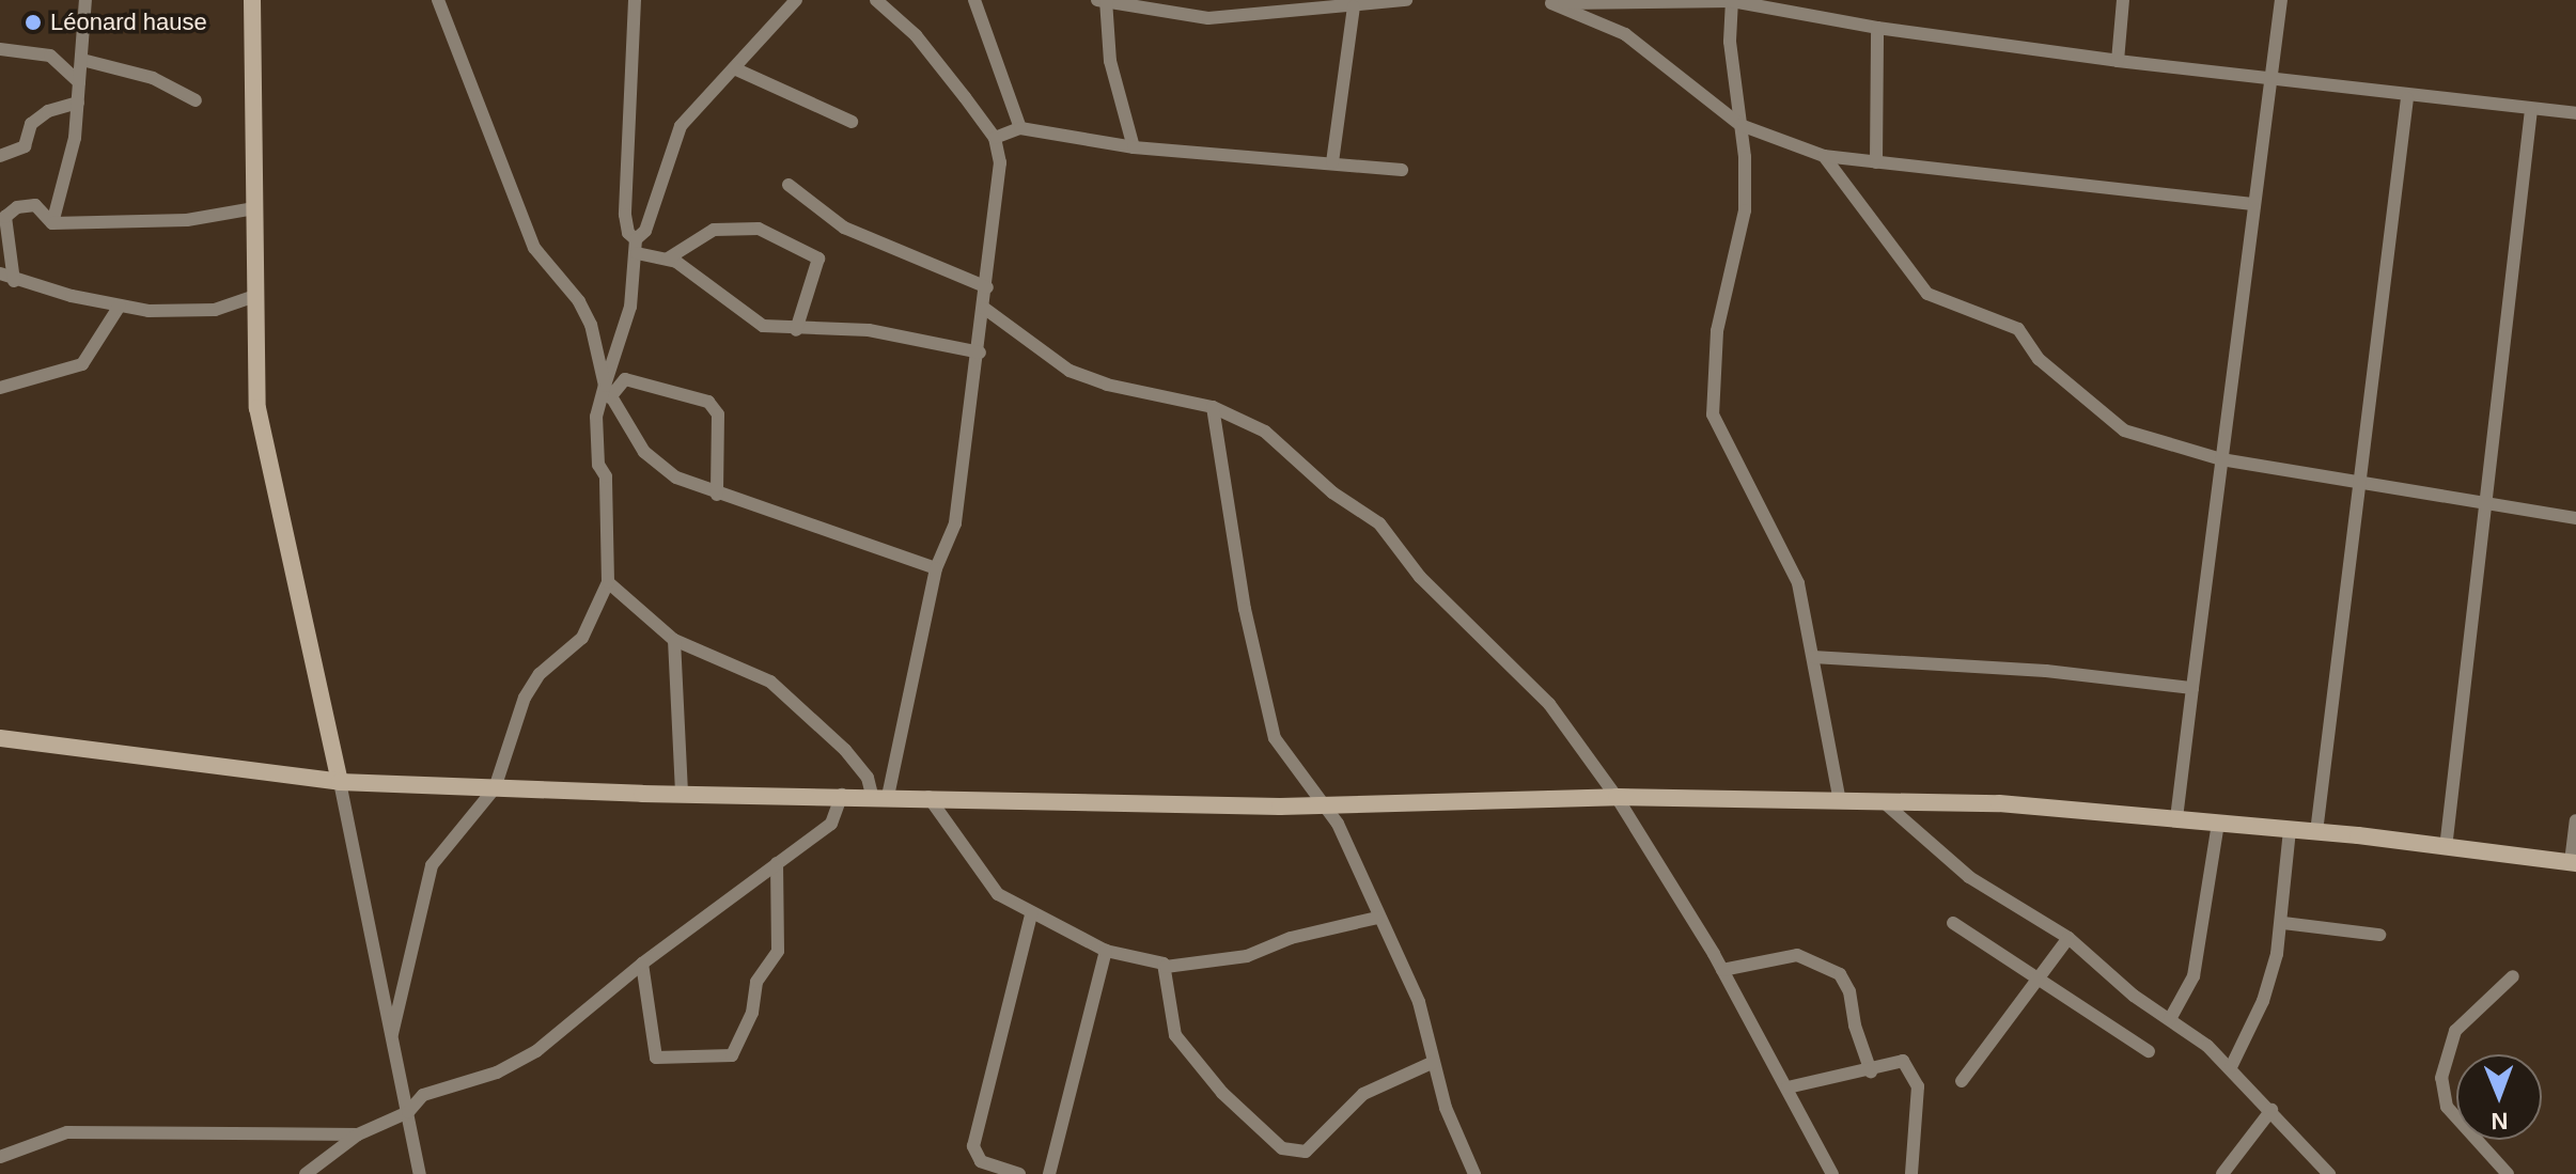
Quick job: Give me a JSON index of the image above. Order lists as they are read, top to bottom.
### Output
{
  "places": ["Léonard hause"],
  "north": "bottom"
}
